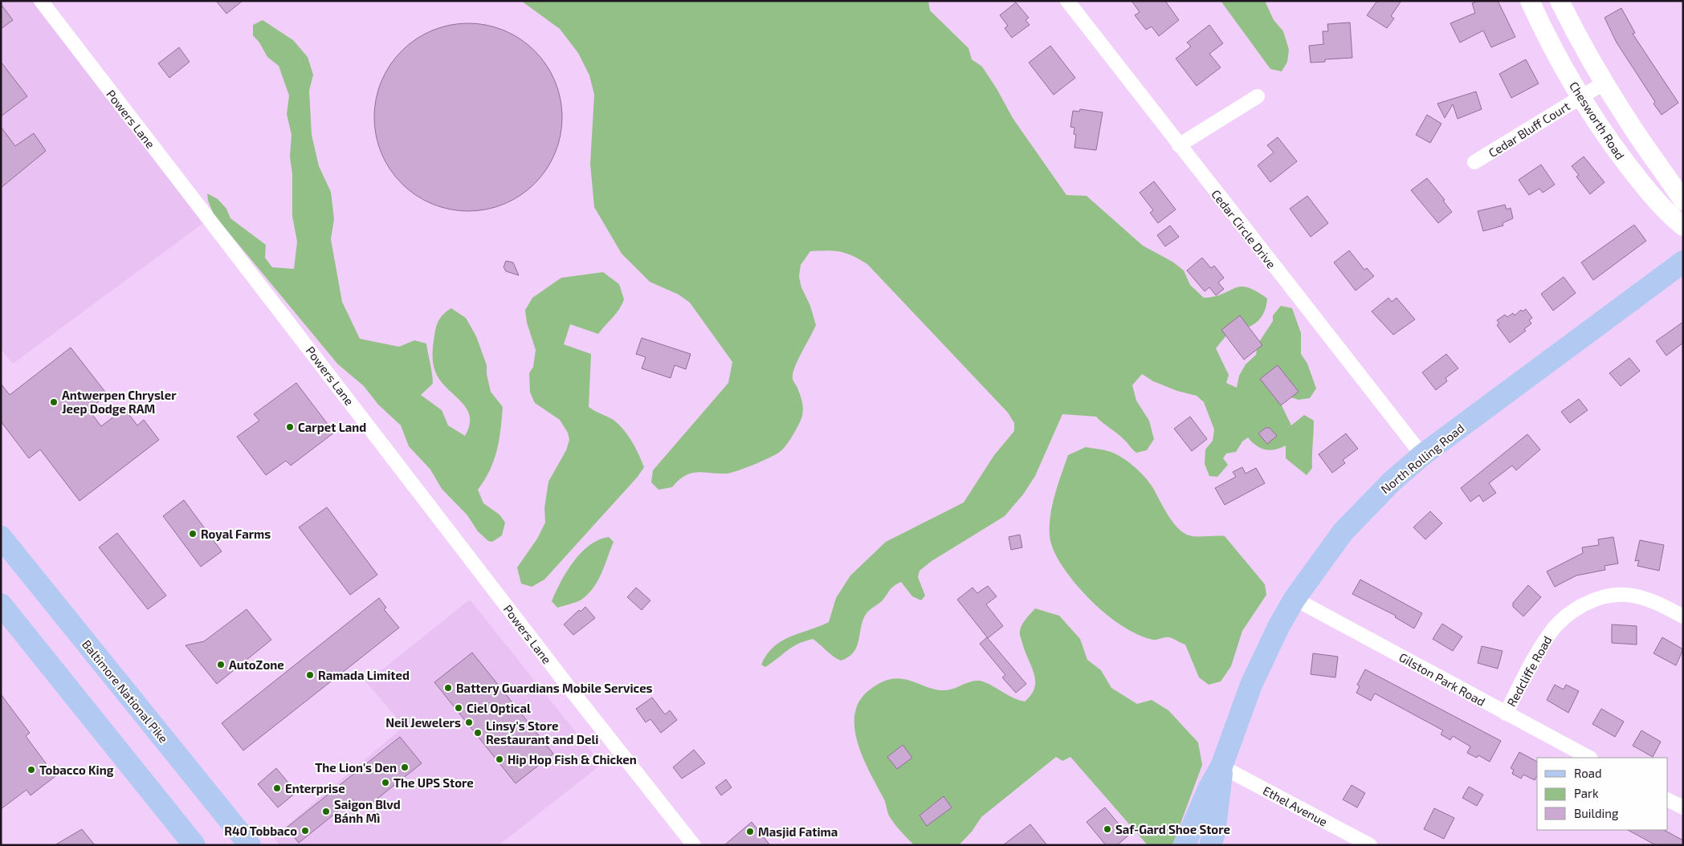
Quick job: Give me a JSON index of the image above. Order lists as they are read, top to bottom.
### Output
{
  "streets": {
    "main road": ["North Rolling Road", "Baltimore National Pike"],
    "street": [
      "Powers Lane",
      "Chesworth Road",
      "Cedar Bluff Court",
      "Cedar Circle Drive",
      "Redcliffe Road",
      "Gilston Park Road",
      "Ethel Avenue"
    ]
  },
  "crossings": [
    ["Chesworth Road", "Cedar Bluff Court"],
    ["Cedar Circle Drive", "North Rolling Road"],
    ["North Rolling Road", "Gilston Park Road"],
    ["North Rolling Road", "Ethel Avenue"],
    ["Redcliffe Road", "Gilston Park Road"]
  ],
  "places": [
    "Antwerpen Chrysler Jeep Dodge RAM",
    "Carpet Land",
    "Royal Farms",
    "AutoZone",
    "Ramada Limited",
    "Battery Guardians Mobile Services",
    "Ciel Optical",
    "Neil Jewelers",
    "Linsy's Store Restaurant and Deli",
    "Hip Hop Fish & Chicken",
    "The Lion's Den",
    "Tobacco King",
    "The UPS Store",
    "Enterprise",
    "Saigon Blvd Bánh Mì",
    "Saf-Gard Shoe Store",
    "R40 Tobbaco",
    "Masjid Fatima"
  ],
  "legend": ["Road", "Park", "Building"]
}
